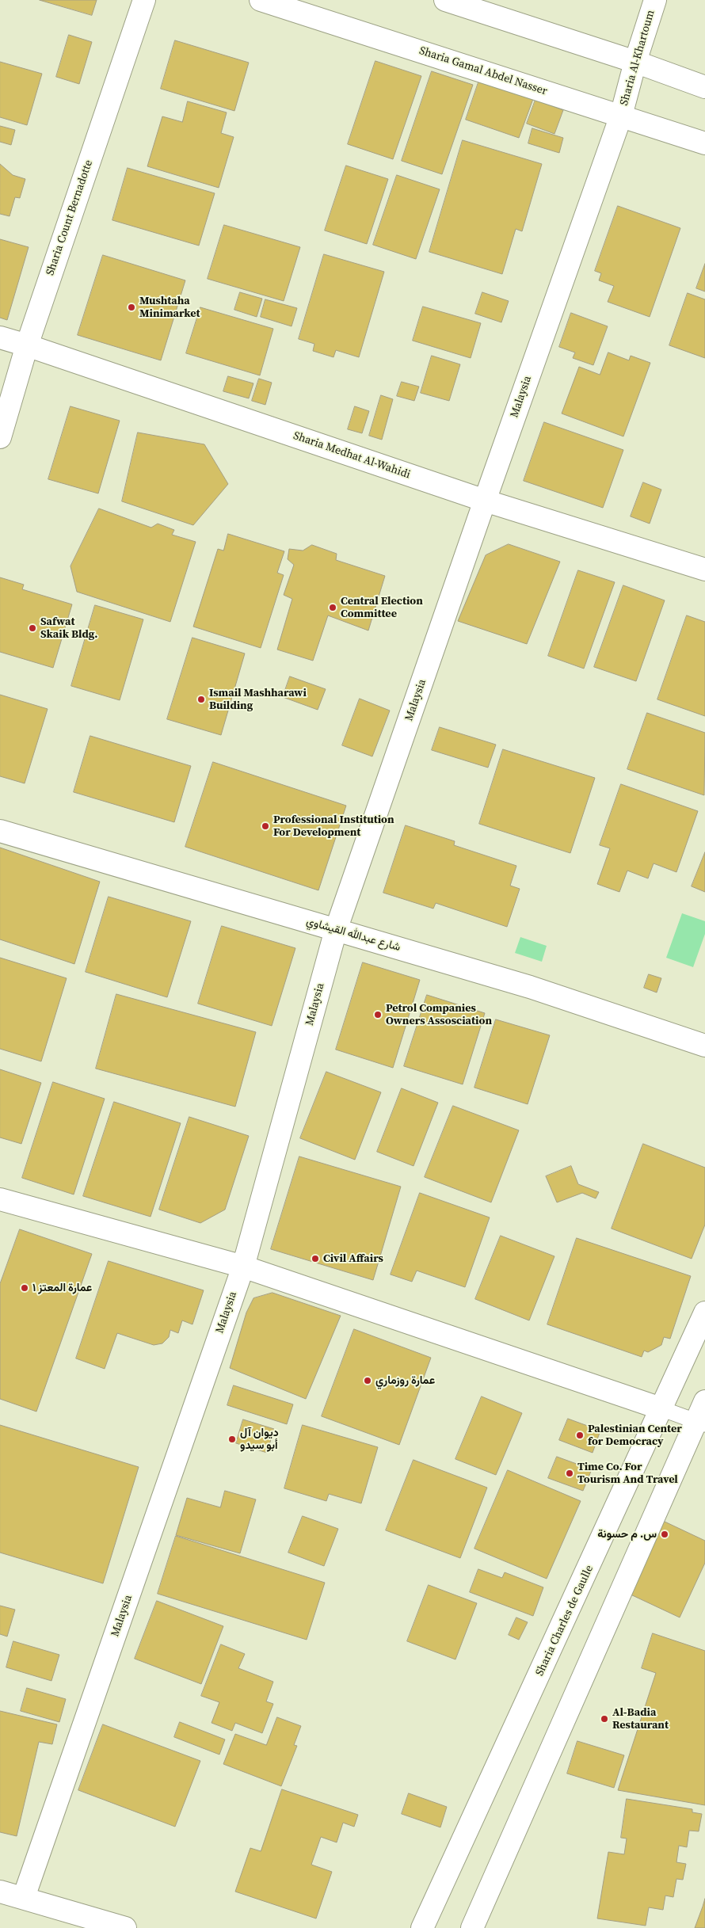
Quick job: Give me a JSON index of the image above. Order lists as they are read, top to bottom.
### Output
{
  "streets": {
    "street": [
      "Sharia Al-Khartoum",
      "Sharia Gamal Abdel Nasser",
      "Sharia Count Bernadotte",
      "Malaysia",
      "Sharia Medhat Al-Wahidi",
      "شارع عبدالله القيشاوي",
      "Sharia Charles de Gaulle"
    ]
  },
  "crossings": [
    ["Sharia Al-Khartoum", "Sharia Gamal Abdel Nasser"],
    ["Sharia Al-Khartoum", "Malaysia"],
    ["Sharia Gamal Abdel Nasser", "Malaysia"],
    ["Sharia Count Bernadotte", "Sharia Medhat Al-Wahidi"],
    ["Malaysia", "Sharia Medhat Al-Wahidi"],
    ["Malaysia", "شارع عبدالله القيشاوي"]
  ],
  "places": [
    "Mushtaha Minimarket",
    "Central Election Committee",
    "Safwat Skaik Bldg.",
    "Ismail Mashharawi Building",
    "Professional Institution For Development",
    "Petrol Companies Owners Assosciation",
    "Civil Affairs",
    "عمارة المعتز ١",
    "عمارة روزماري",
    "Palestinian Center for Democracy",
    "ديوان آل أبو سيدو",
    "Time Co. For Tourism And Travel",
    "س. م حسونة",
    "Al-Badia Restaurant"
  ]
}
